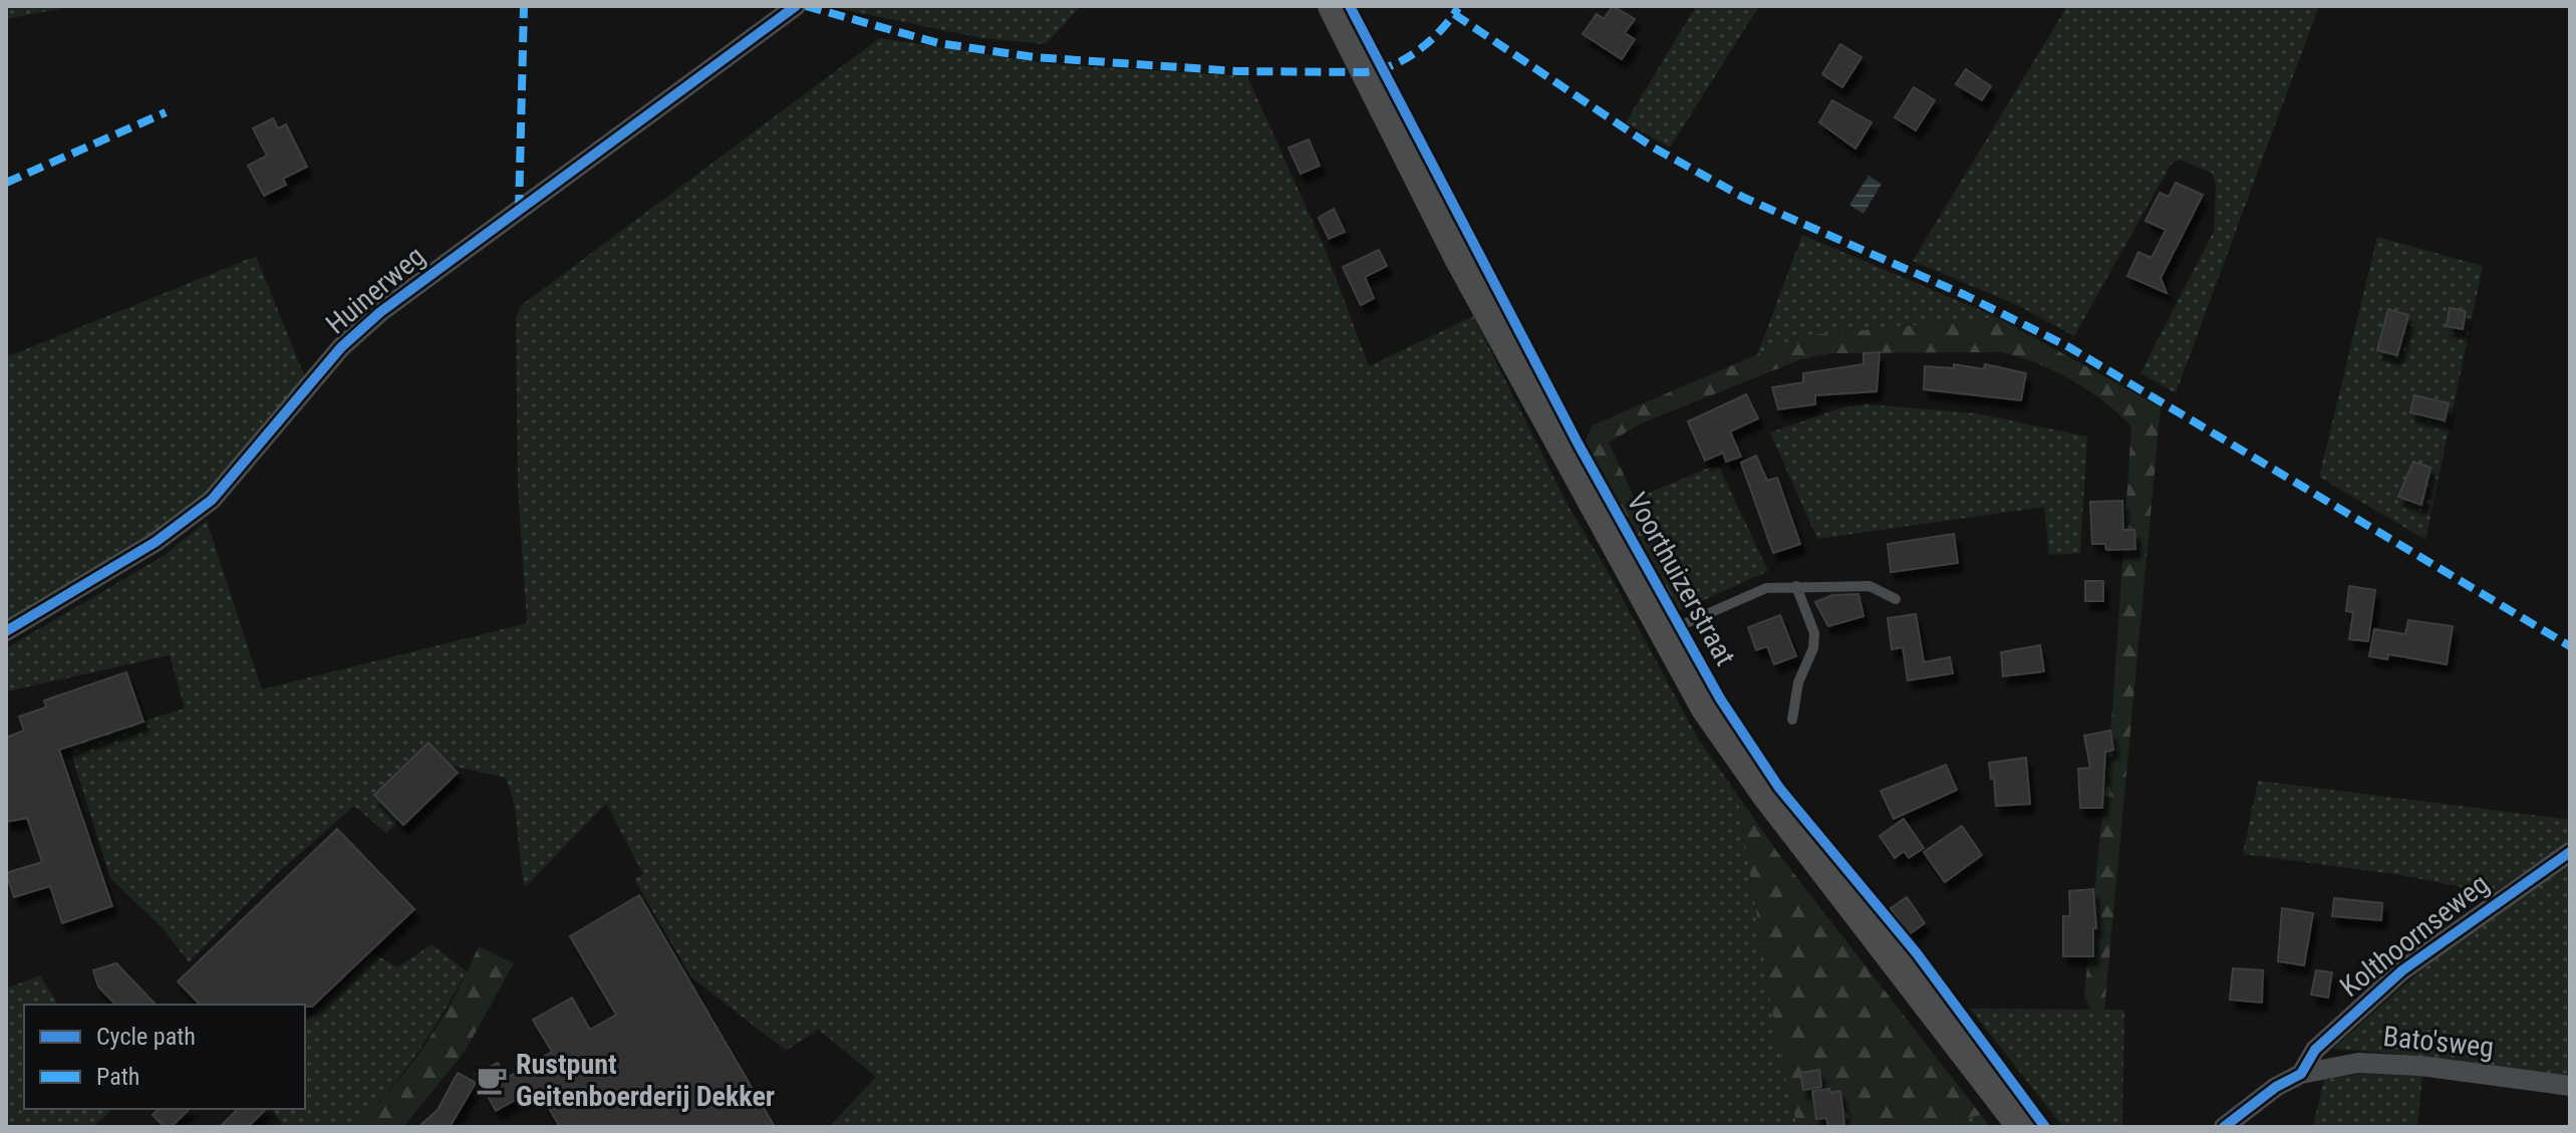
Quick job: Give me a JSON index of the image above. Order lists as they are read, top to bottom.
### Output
{
  "streets": {
    "main road": ["Voorthuizerstraat"],
    "street": ["Huinerweg", "Kolthoornseweg", "Bato'sweg"]
  },
  "crossings": [
    ["Kolthoornseweg", "Bato'sweg"]
  ],
  "places": {
    "cafe": ["Rustpunt Geitenboerderij Dekker"]
  },
  "legend": ["Cycle path", "Path"]
}
